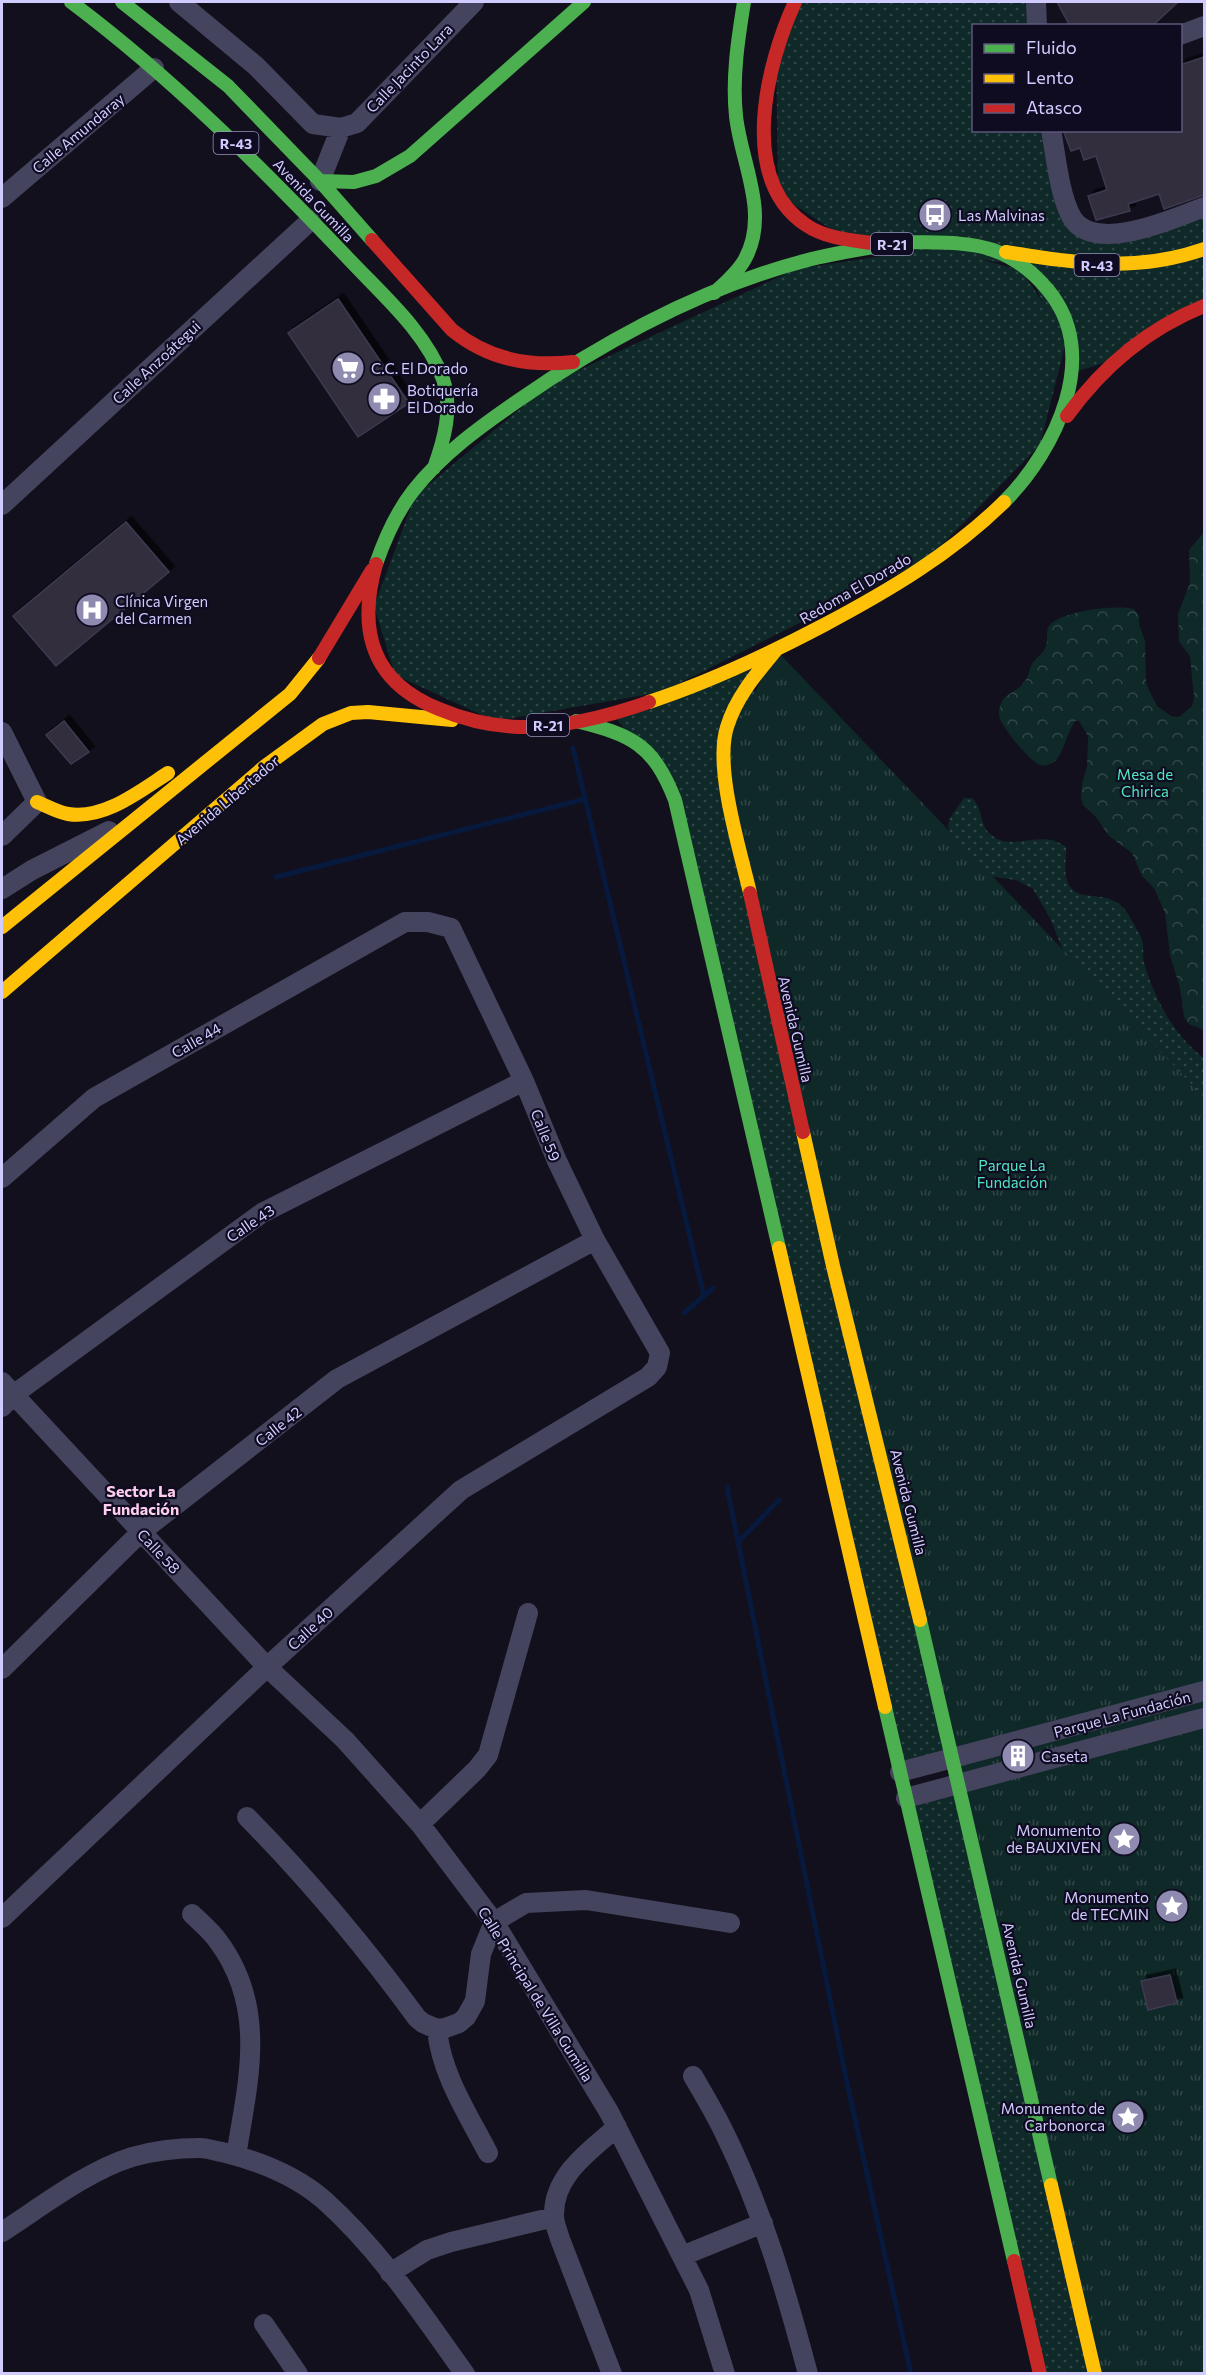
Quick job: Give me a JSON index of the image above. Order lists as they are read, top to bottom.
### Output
{
  "streets": {
    "main road": [
      "R-43",
      "Avenida Gumilla",
      "R-21",
      "Redoma El Dorado",
      "Avenida Libertador"
    ],
    "street": [
      "Calle Jacinto Lara",
      "Calle Amundaray",
      "Calle Anzoátegui",
      "Calle 44",
      "Calle 59",
      "Calle 43",
      "Calle 42",
      "Calle 58",
      "Calle 40",
      "Parque La Fundación",
      "Calle Principal de Villa Gumilla"
    ]
  },
  "crossings": [
    ["Calle Amundaray", "Avenida Gumilla"],
    ["R-43", "Redoma El Dorado"],
    ["Avenida Gumilla", "Calle Anzoátegui"],
    ["Avenida Gumilla", "Redoma El Dorado"],
    ["Avenida Gumilla", "Parque La Fundación"],
    ["R-21", "Redoma El Dorado"],
    ["Redoma El Dorado", "Avenida Libertador"],
    ["Calle 44", "Calle 59"],
    ["Calle 59", "Calle 43"],
    ["Calle 59", "Calle 42"],
    ["Calle 59", "Calle 40"],
    ["Calle 43", "Calle 58"],
    ["Calle 42", "Calle 58"],
    ["Calle 58", "Calle 40"],
    ["Calle 58", "Calle Principal de Villa Gumilla"],
    ["Calle 40", "Calle Principal de Villa Gumilla"]
  ],
  "districts": ["Sector La Fundación"],
  "parks": ["Mesa de Chirica", "Parque La Fundación"],
  "places": {
    "bus stop": ["Las Malvinas"],
    "supermarket": ["C.C. El Dorado"],
    "pharmacy": ["Botiquería El Dorado"],
    "hospital": ["Clínica Virgen del Carmen"],
    "building": ["Caseta"],
    "place": ["Monumento de BAUXIVEN", "Monumento de TECMIN", "Monumento de Carbonorca"]
  },
  "legend": ["Fluido", "Lento", "Atasco"]
}
